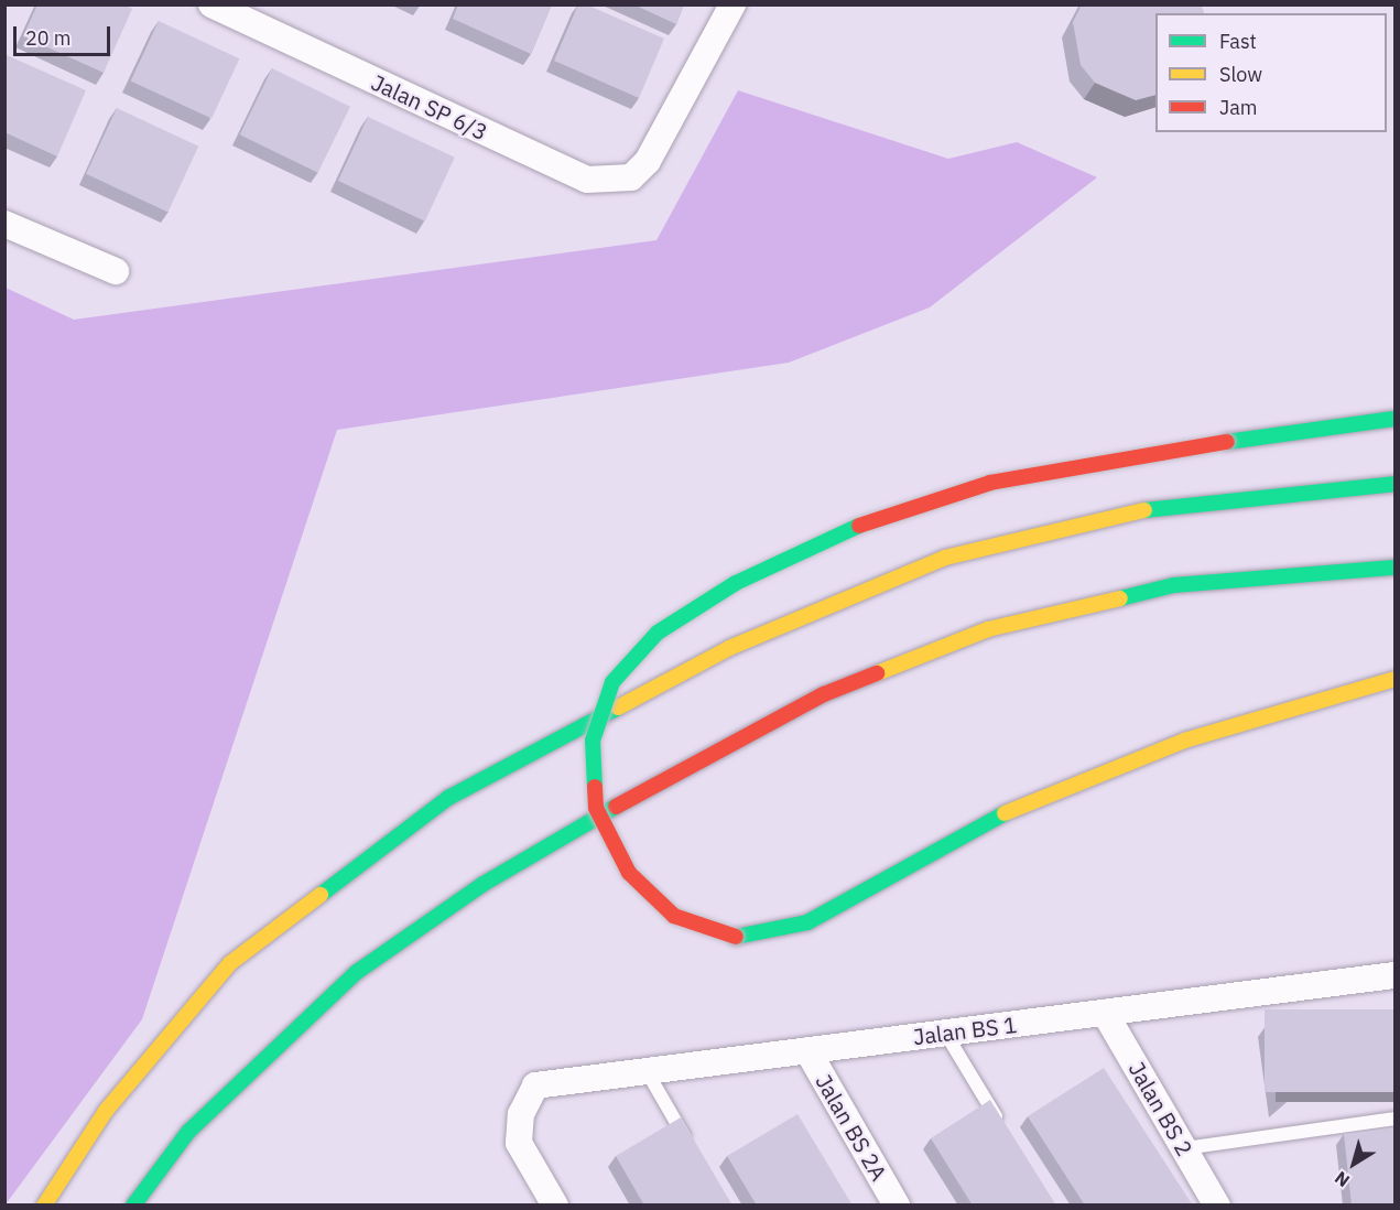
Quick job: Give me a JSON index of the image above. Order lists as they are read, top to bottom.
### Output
{
  "streets": {
    "street": [
      "Jalan SP 6/3",
      "Jalan BS 1",
      "Jalan BS 2",
      "Jalan BS 2A"
    ]
  },
  "crossings": [
    ["Jalan BS 1", "Jalan BS 2"],
    ["Jalan BS 1", "Jalan BS 2A"]
  ],
  "legend": ["Fast", "Slow", "Jam"],
  "scale_bar": "20 m",
  "north": "bottom left"
}
